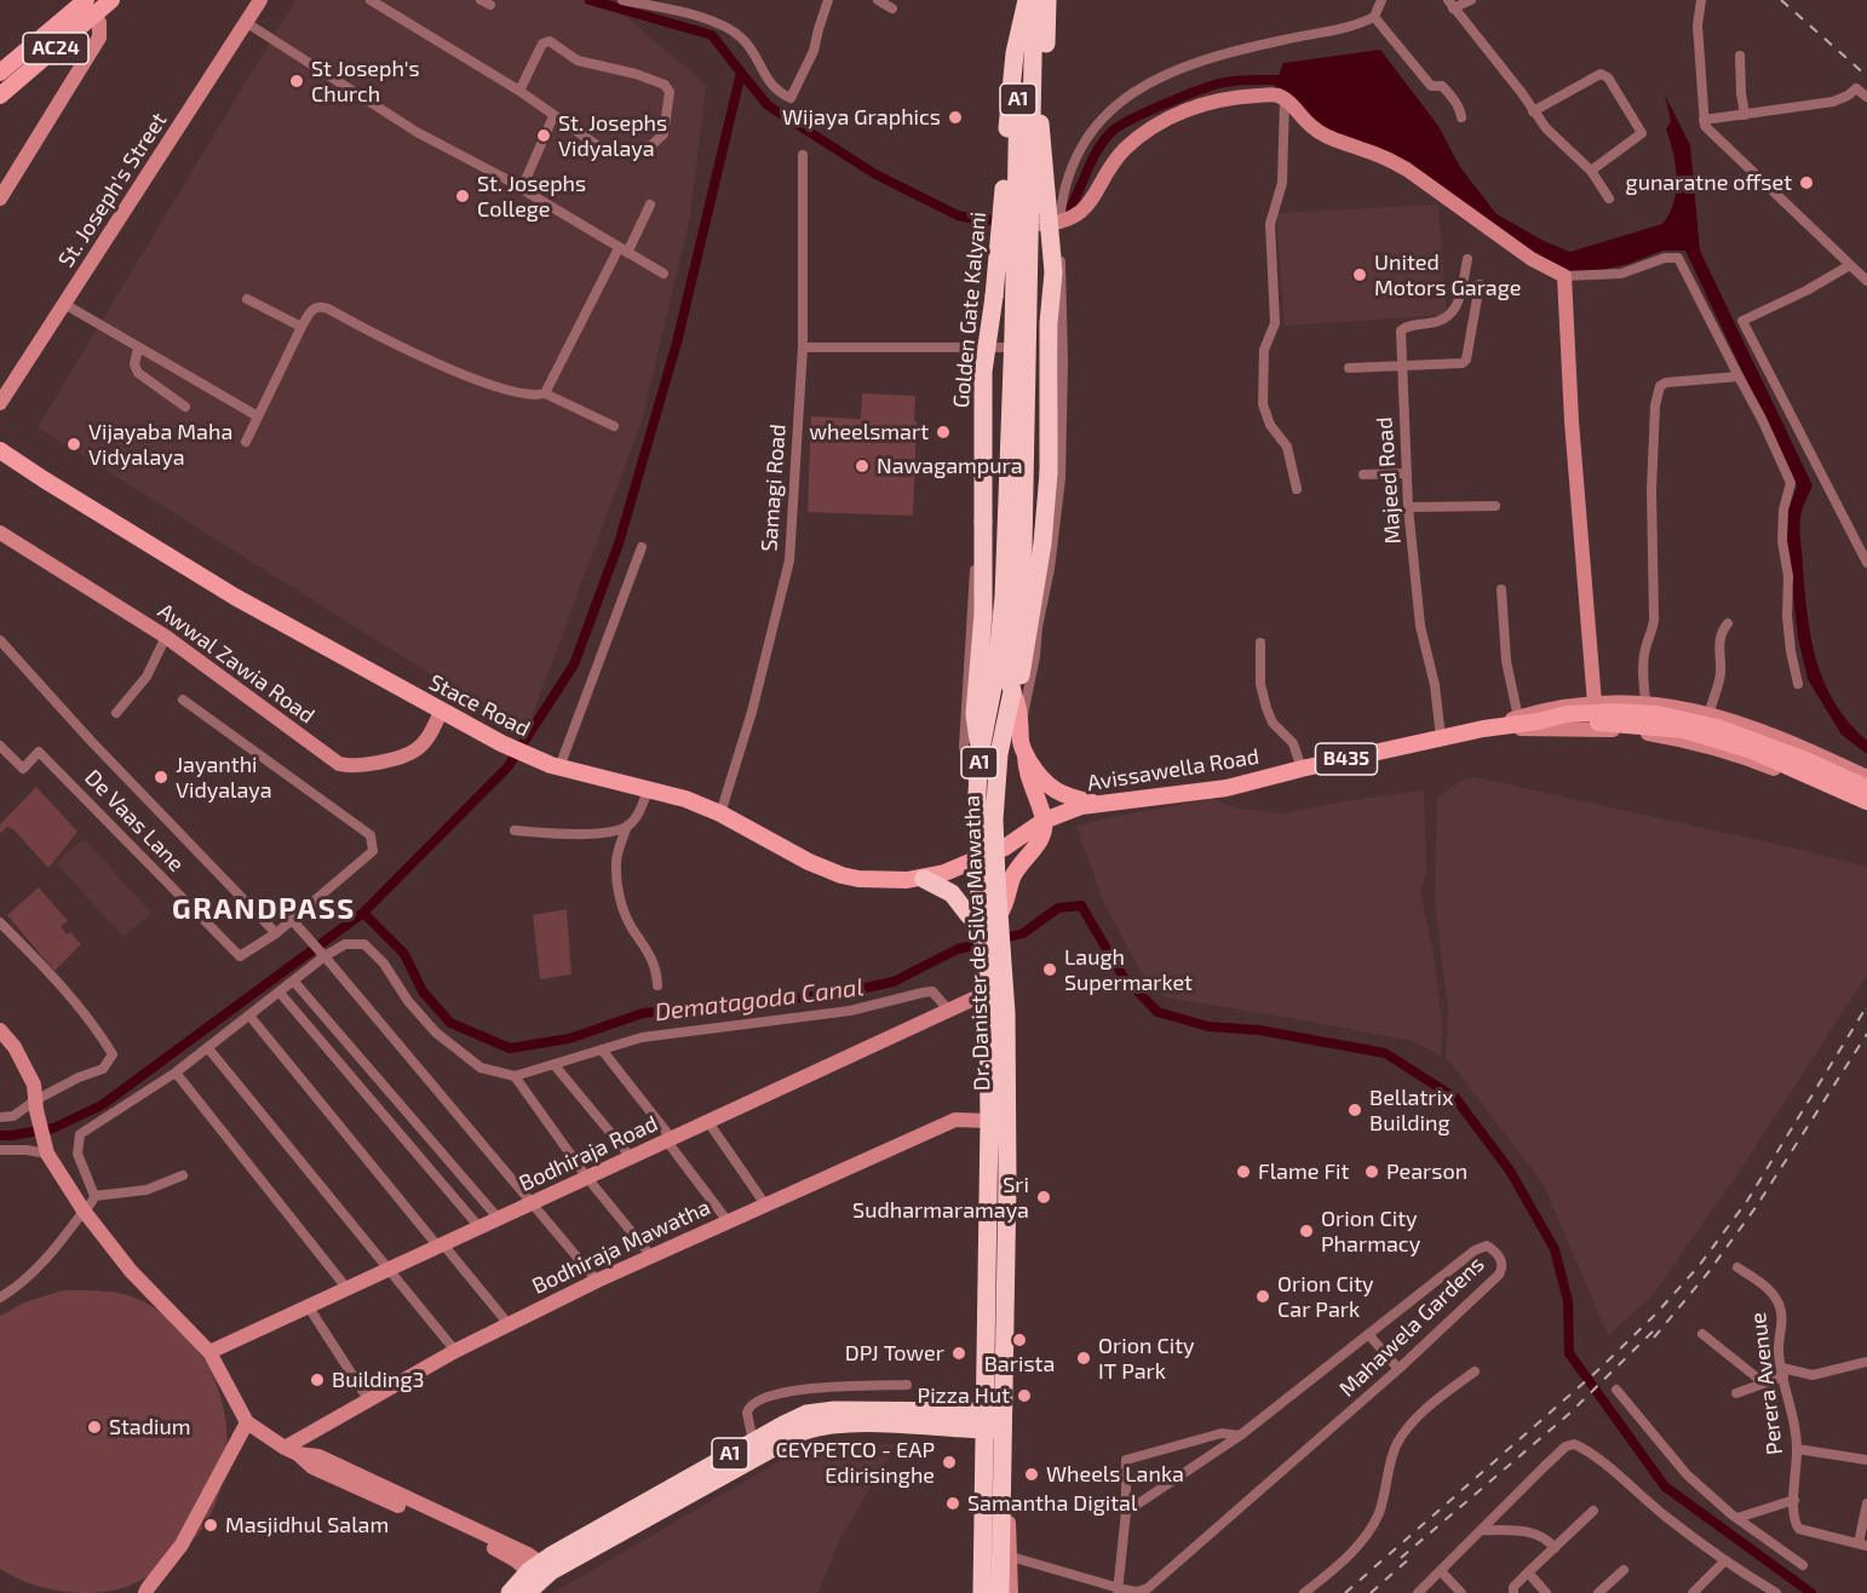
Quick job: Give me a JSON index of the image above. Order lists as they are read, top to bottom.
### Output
{
  "streets": {
    "highway": ["A1", "Golden Gate Kalyani", "Dr. Danister de Silva Mawatha"],
    "main road": [
      "AC24",
      "Stace Road",
      "B435",
      "Avissawella Road"
    ],
    "street": [
      "St. Joseph's Street",
      "Majeed Road",
      "Samagi Road",
      "Awwal Zawia Road",
      "De Vaas Lane",
      "Bodhiraja Road",
      "Bodhiraja Mawatha",
      "Mahawela Gardens",
      "Perera Avenue"
    ]
  },
  "crossings": [
    ["A1", "Dr. Danister de Silva Mawatha"],
    ["Golden Gate Kalyani", "Dr. Danister de Silva Mawatha"],
    ["Majeed Road", "Avissawella Road"],
    ["Samagi Road", "Stace Road"],
    ["Awwal Zawia Road", "Stace Road"],
    ["Stace Road", "Avissawella Road"],
    ["Stace Road", "Dr. Danister de Silva Mawatha"],
    ["B435", "Avissawella Road"],
    ["Avissawella Road", "Dr. Danister de Silva Mawatha"],
    ["Dr. Danister de Silva Mawatha", "Bodhiraja Road"],
    ["Dr. Danister de Silva Mawatha", "Bodhiraja Mawatha"]
  ],
  "districts": ["GRANDPASS"],
  "water": ["Dematagoda Canal"],
  "places": [
    "St Joseph's Church",
    "Wijaya Graphics",
    "St. Josephs Vidyalaya",
    "gunaratne offset",
    "St. Josephs College",
    "United Motors Garage",
    "wheelsmart",
    "Vijayaba Maha Vidyalaya",
    "Nawagampura",
    "Jayanthi Vidyalaya",
    "Laugh Supermarket",
    "Bellatrix Building",
    "Flame Fit",
    "Pearson",
    "Sri Sudharmaramaya",
    "Orion City Pharmacy",
    "Orion City Car Park",
    "Barista",
    "DPJ Tower",
    "Orion City IT Park",
    "Building3",
    "Pizza Hut",
    "Stadium",
    "CEYPETCO - EAP Edirisinghe",
    "Wheels Lanka",
    "Samantha Digital",
    "Masjidhul Salam"
  ]
}
